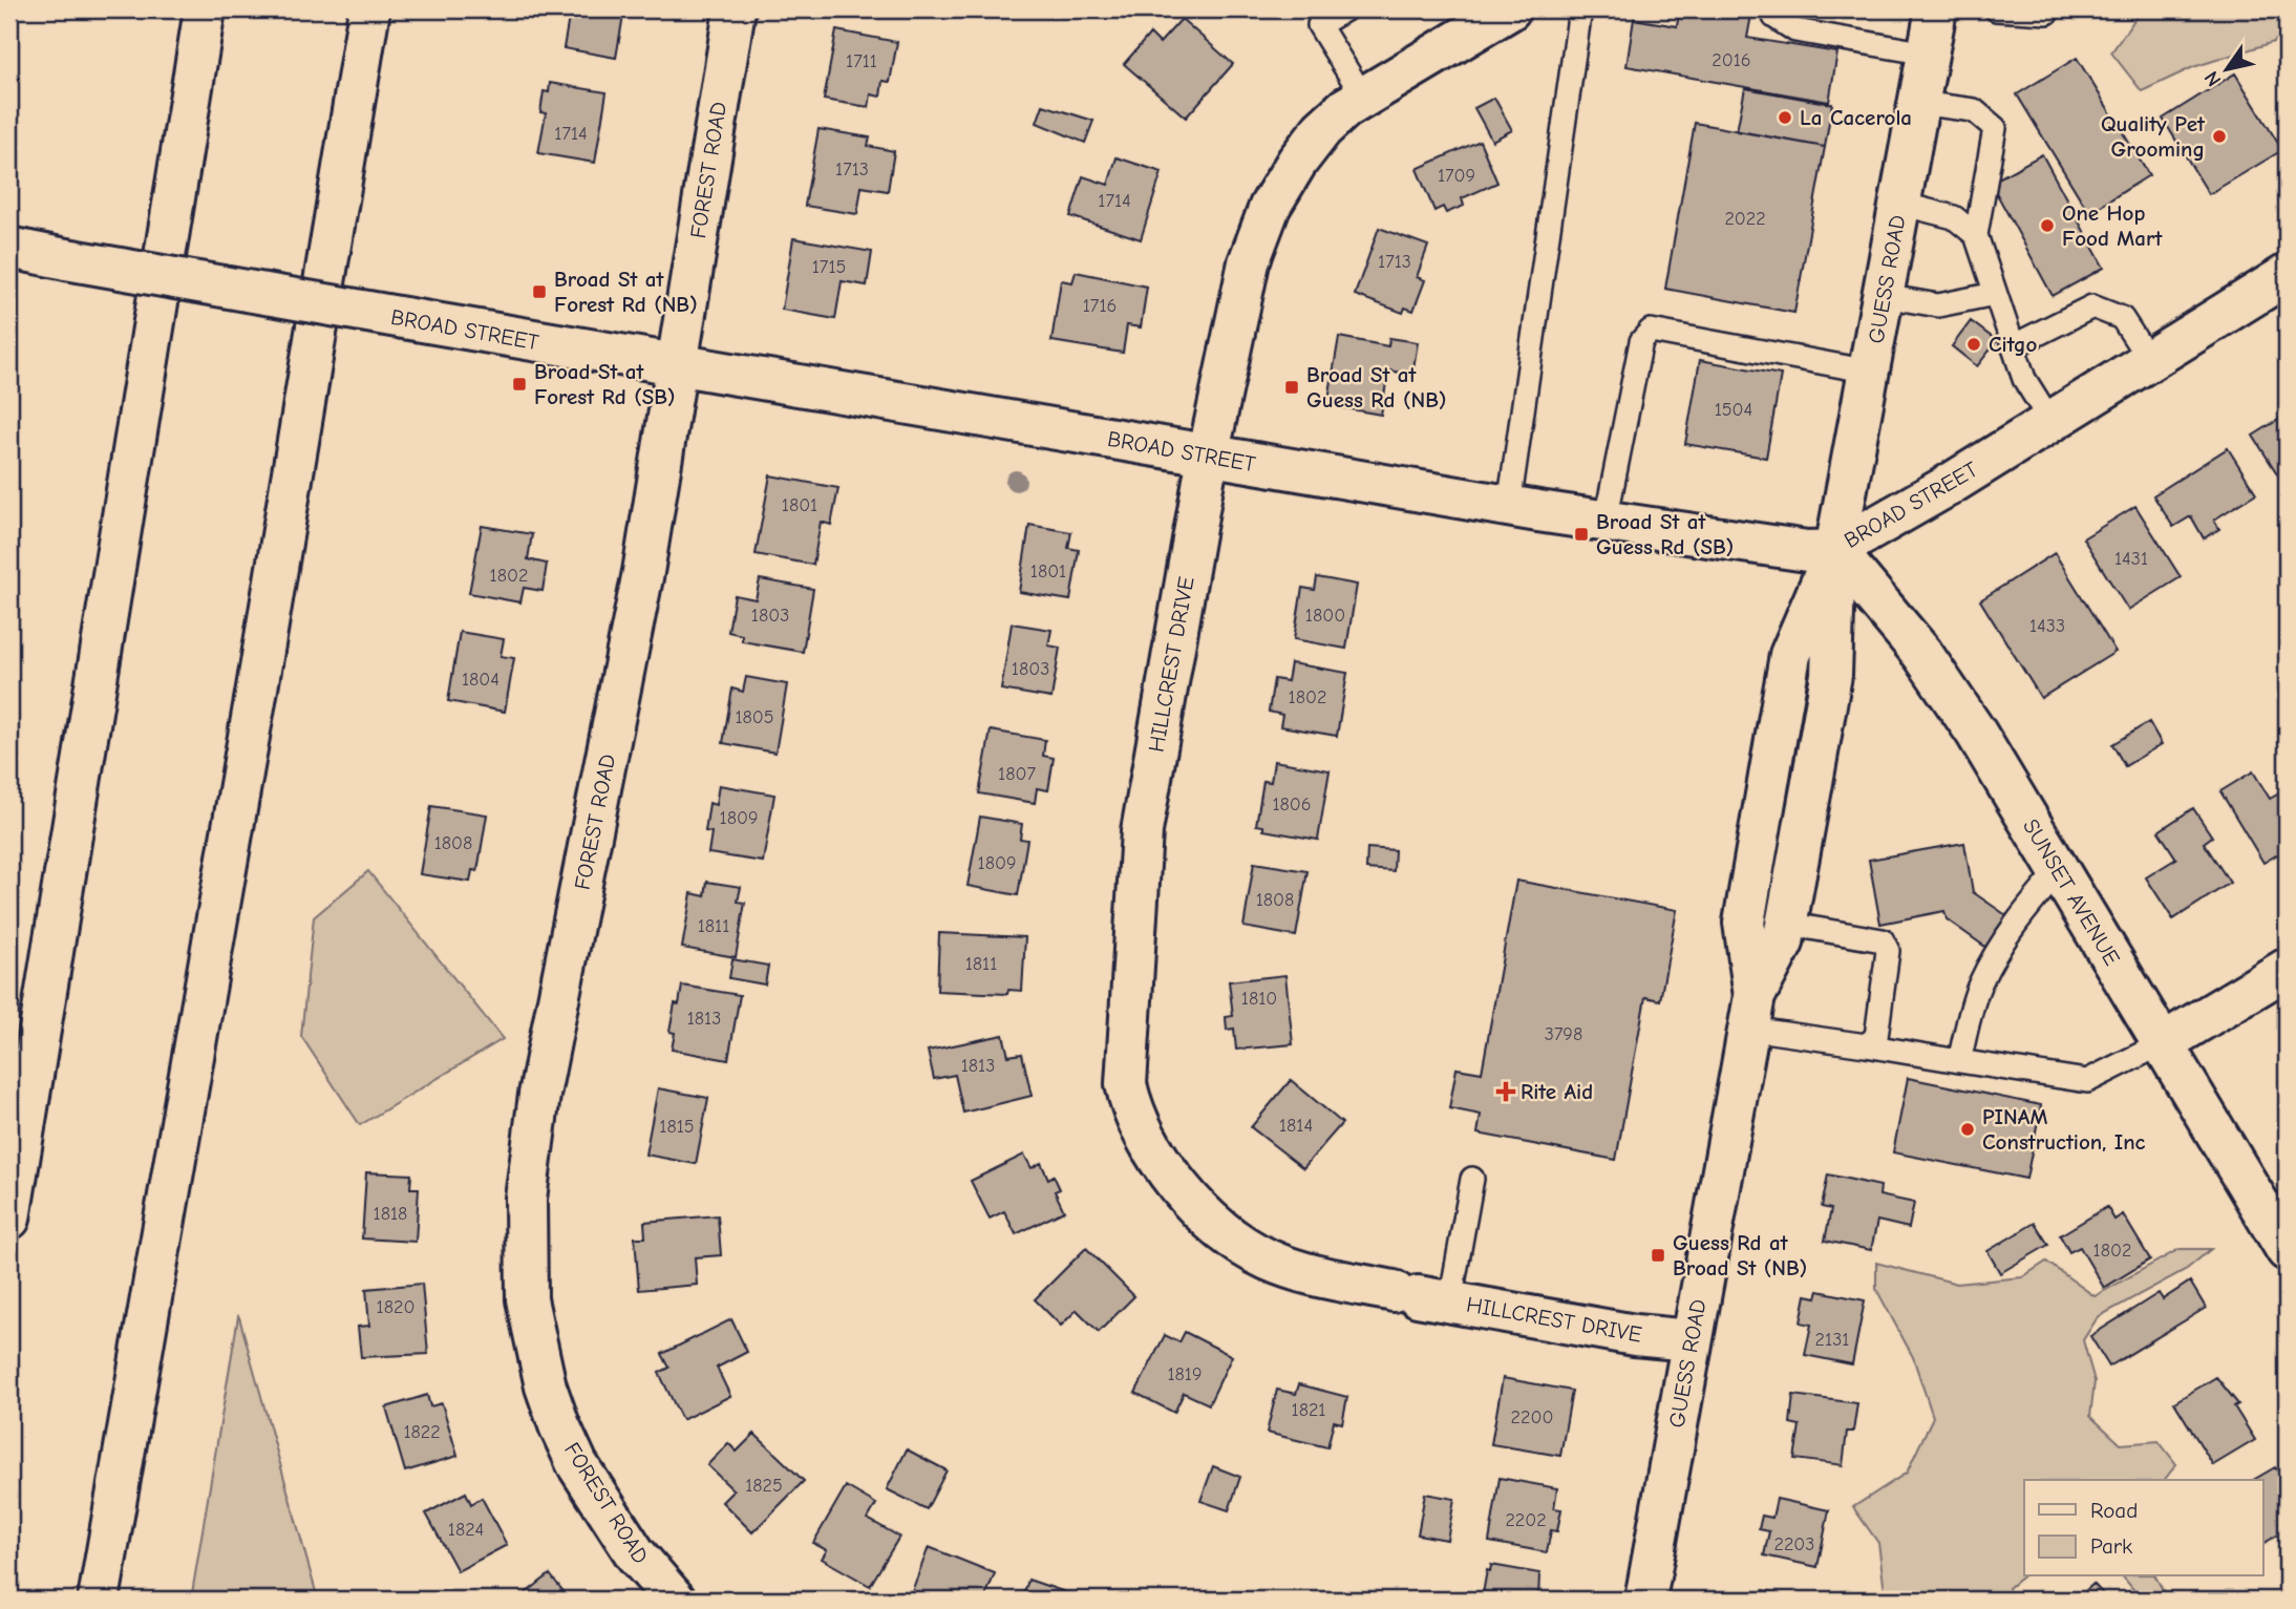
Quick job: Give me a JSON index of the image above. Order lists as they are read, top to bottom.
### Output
{
  "streets": {
    "main road": [
      "FOREST ROAD",
      "GUESS ROAD",
      "BROAD STREET",
      "HILLCREST DRIVE",
      "SUNSET AVENUE"
    ]
  },
  "crossings": [
    ["FOREST ROAD", "BROAD STREET"],
    ["GUESS ROAD", "BROAD STREET"],
    ["GUESS ROAD", "HILLCREST DRIVE"],
    ["GUESS ROAD", "SUNSET AVENUE"],
    ["BROAD STREET", "HILLCREST DRIVE"],
    ["BROAD STREET", "SUNSET AVENUE"]
  ],
  "places": {
    "other": [
      "La Cacerola",
      "Quality Pet Grooming",
      "One Hop Food Mart",
      "Citgo",
      "PINAM Construction, Inc"
    ],
    "transit": [
      "Broad St at Forest Rd (NB)",
      "Broad St at Forest Rd (SB)",
      "Broad St at Guess Rd (NB)",
      "Broad St at Guess Rd (SB)",
      "Guess Rd at Broad St (NB)"
    ],
    "health": ["Rite Aid"]
  },
  "house_numbers": [
    "2016",
    "1711",
    "1714",
    "1713",
    "1709",
    "1714",
    "2022",
    "1713",
    "1715",
    "1716",
    "1504",
    "1801",
    "1431",
    "1801",
    "1802",
    "1803",
    "1800",
    "1433",
    "1803",
    "1804",
    "1802",
    "1805",
    "1807",
    "1806",
    "1809",
    "1808",
    "1809",
    "1808",
    "1811",
    "1811",
    "1810",
    "1813",
    "3798",
    "1813",
    "1814",
    "1815",
    "1818",
    "1802",
    "1820",
    "2131",
    "1819",
    "1821",
    "2200",
    "1822",
    "1825",
    "2202",
    "1824",
    "2203"
  ],
  "legend": ["Road", "Park"],
  "north": "bottom left"
}
